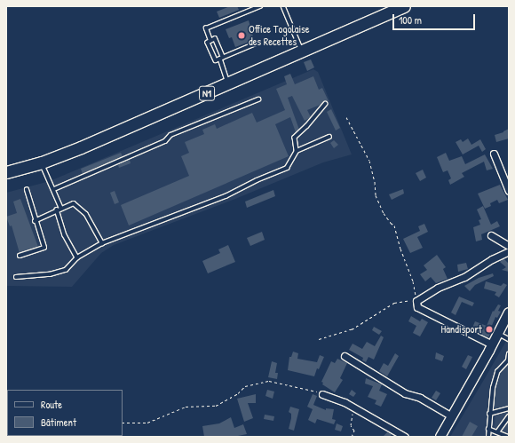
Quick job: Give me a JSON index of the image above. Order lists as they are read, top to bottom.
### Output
{
  "streets": {
    "highway": ["N1"]
  },
  "places": ["Office Togolaise des Recettes", "Handisport"],
  "legend": ["Route", "Bâtiment"],
  "scale_bar": "100 m"
}
